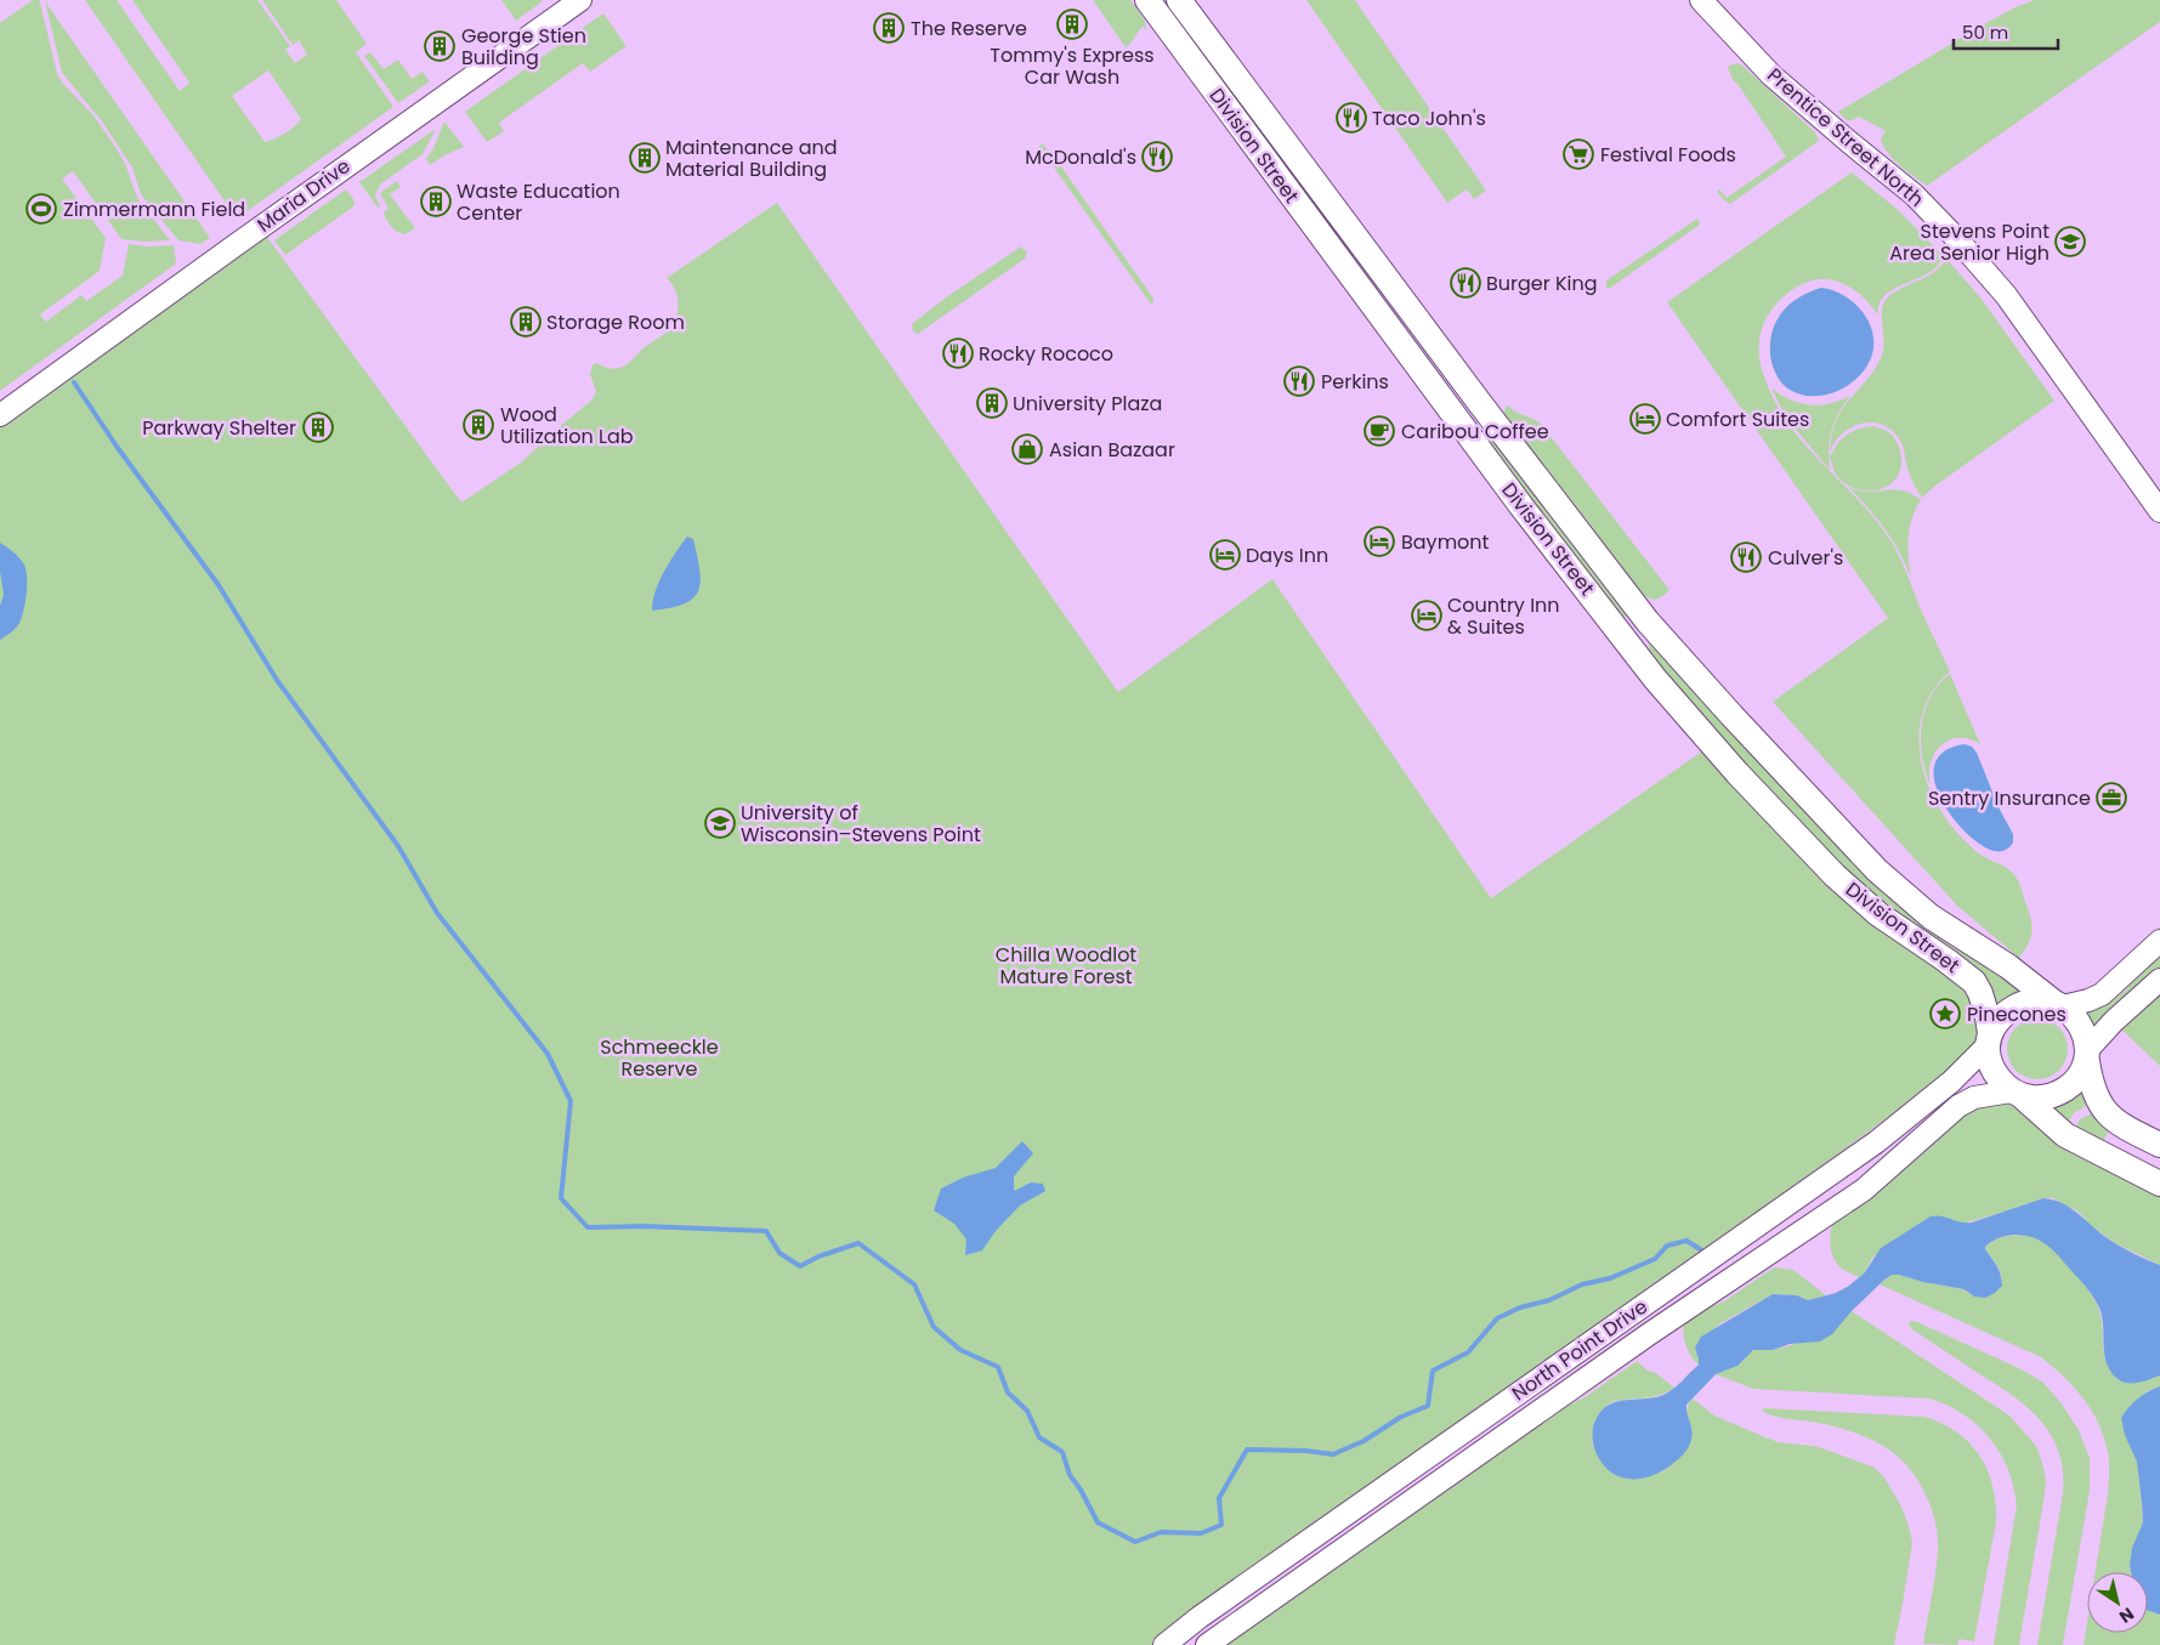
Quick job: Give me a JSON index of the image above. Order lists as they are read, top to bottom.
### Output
{
  "streets": {
    "main road": ["Division Street"],
    "street": ["Prentice Street North", "Maria Drive", "North Point Drive"]
  },
  "crossings": [
    ["Division Street", "North Point Drive"]
  ],
  "parks": ["Chilla Woodlot Mature Forest", "Schmeeckle Reserve"],
  "places": {
    "building": [
      "Tommy's Express Car Wash",
      "The Reserve",
      "George Stien Building",
      "Maintenance and Material Building",
      "Waste Education Center",
      "Storage Room",
      "University Plaza",
      "Wood Utilization Lab",
      "Parkway Shelter"
    ],
    "restaurant": [
      "Taco John's",
      "McDonald's",
      "Burger King",
      "Rocky Rococo",
      "Perkins",
      "Culver's"
    ],
    "supermarket": ["Festival Foods"],
    "sports": ["Zimmermann Field"],
    "school or university": ["Stevens Point Area Senior High", "University of Wisconsin–Stevens Point"],
    "hotel": [
      "Comfort Suites",
      "Baymont",
      "Days Inn",
      "Country Inn & Suites"
    ],
    "cafe": ["Caribou Coffee"],
    "shop": ["Asian Bazaar"],
    "office": ["Sentry Insurance"],
    "place": ["Pinecones"]
  },
  "scale_bar": "50 m",
  "north": "bottom right"
}
